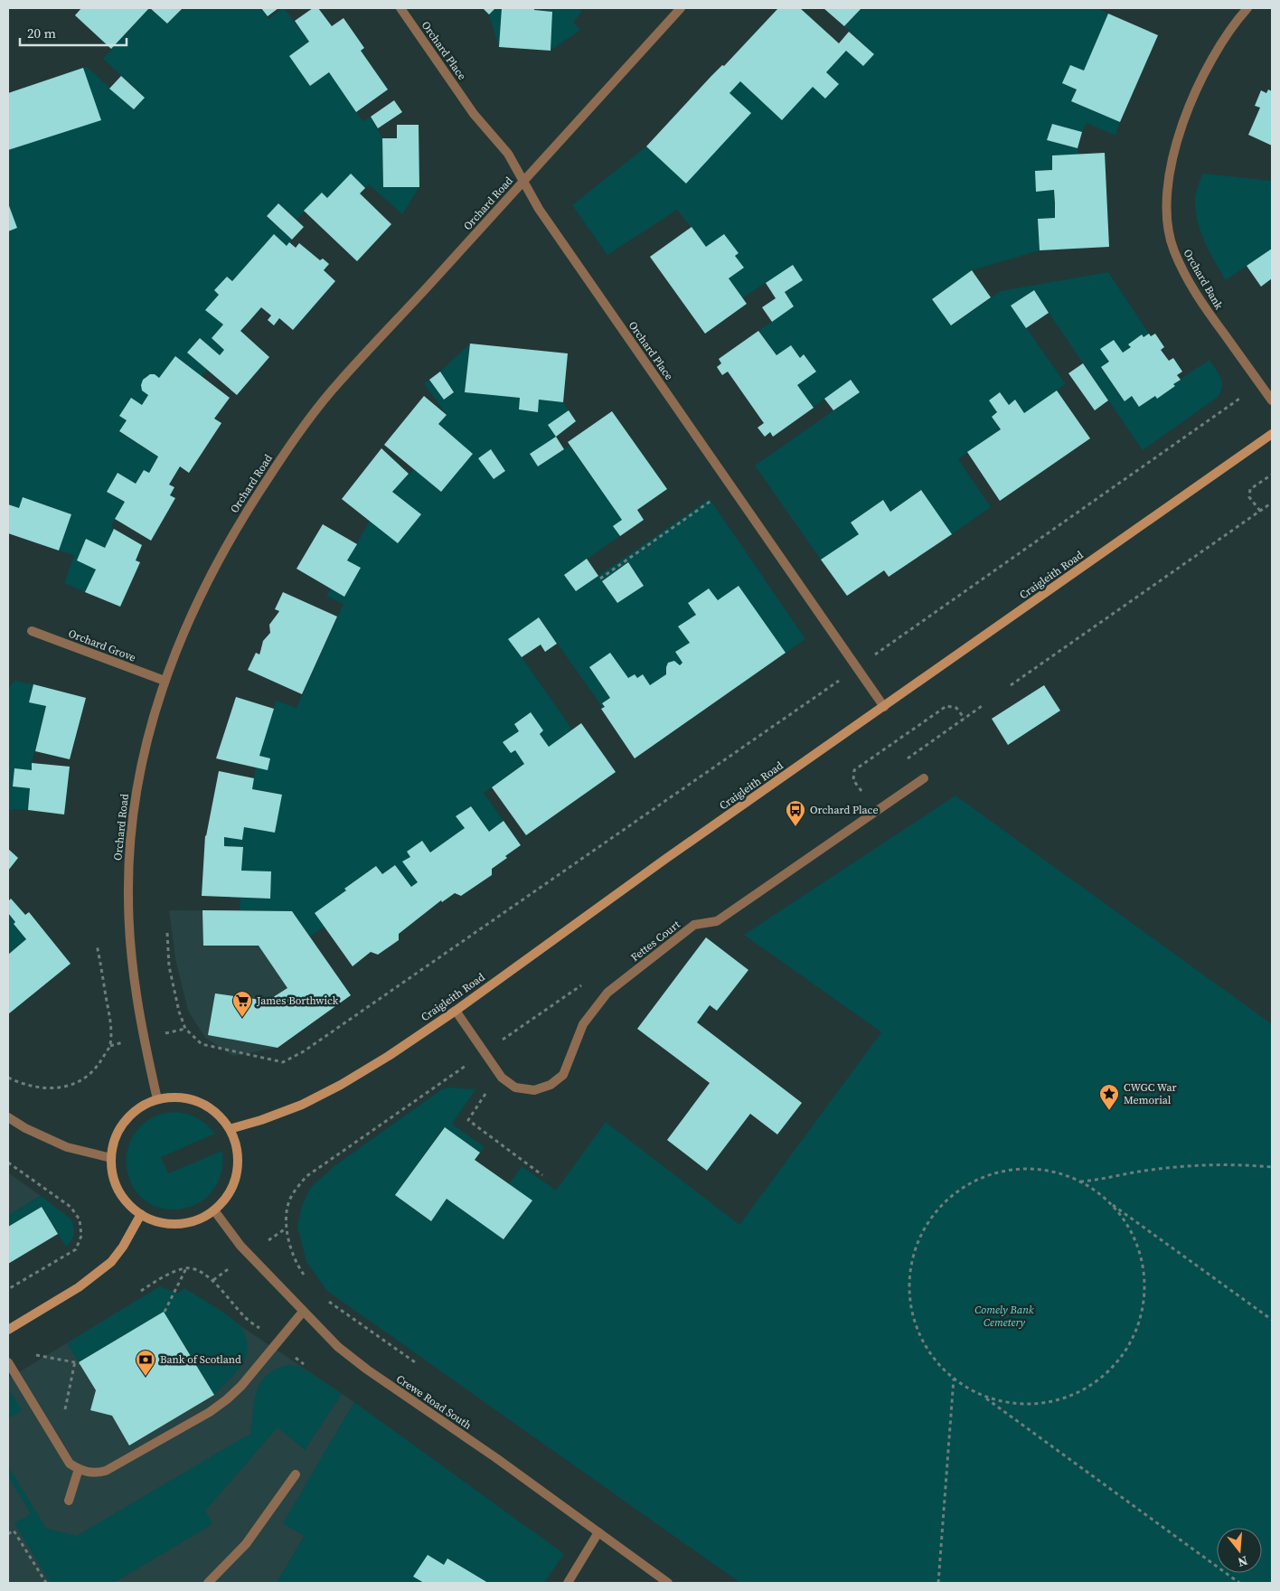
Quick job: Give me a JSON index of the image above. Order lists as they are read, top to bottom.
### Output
{
  "streets": {
    "main road": ["Craigleith Road"],
    "street": [
      "Orchard Place",
      "Orchard Road",
      "Orchard Bank",
      "Orchard Grove",
      "Fettes Court",
      "Crewe Road South"
    ]
  },
  "crossings": [
    ["Orchard Place", "Orchard Road"],
    ["Orchard Place", "Craigleith Road"],
    ["Orchard Road", "Craigleith Road"],
    ["Orchard Road", "Orchard Grove"],
    ["Orchard Road", "Crewe Road South"],
    ["Craigleith Road", "Fettes Court"],
    ["Craigleith Road", "Crewe Road South"]
  ],
  "parks": ["Comely Bank Cemetery"],
  "places": {
    "bus stop": ["Orchard Place"],
    "supermarket": ["James Borthwick"],
    "place": ["CWGC War Memorial"],
    "bank": ["Bank of Scotland"]
  },
  "scale_bar": "20 m",
  "north": "bottom"
}
